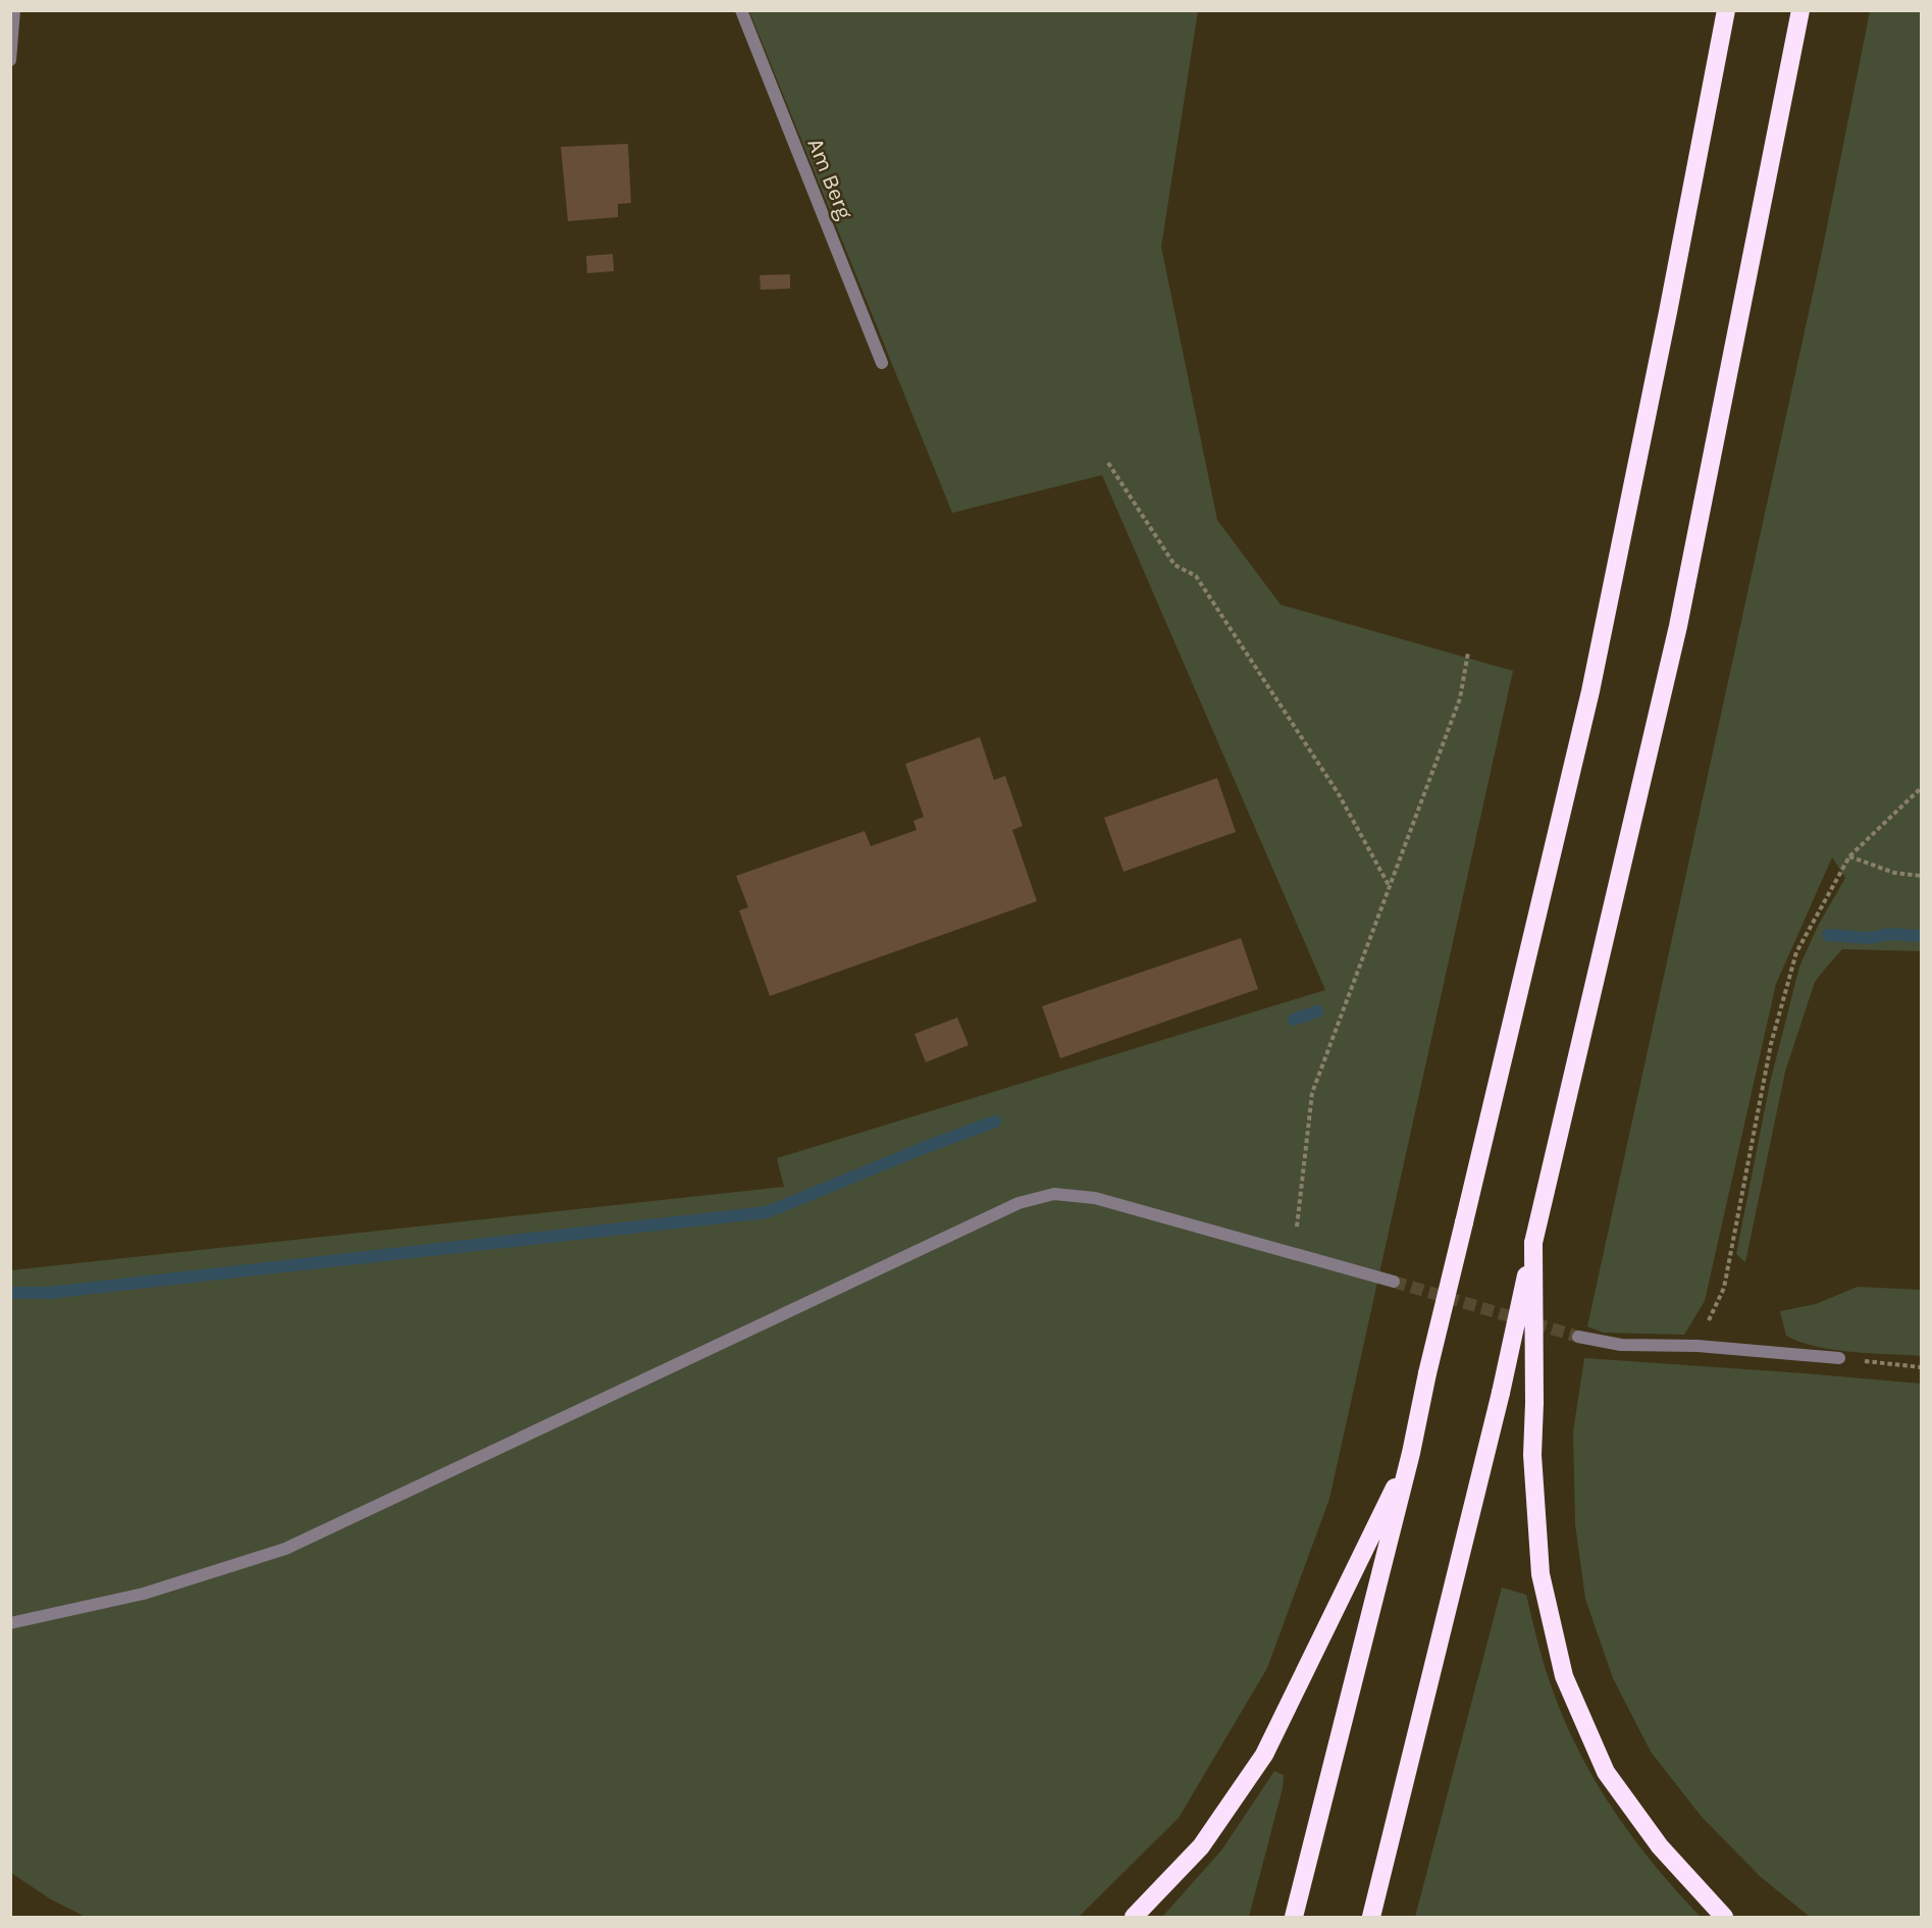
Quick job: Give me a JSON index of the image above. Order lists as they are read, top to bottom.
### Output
{
  "streets": {
    "street": ["Am Berg"]
  }
}
